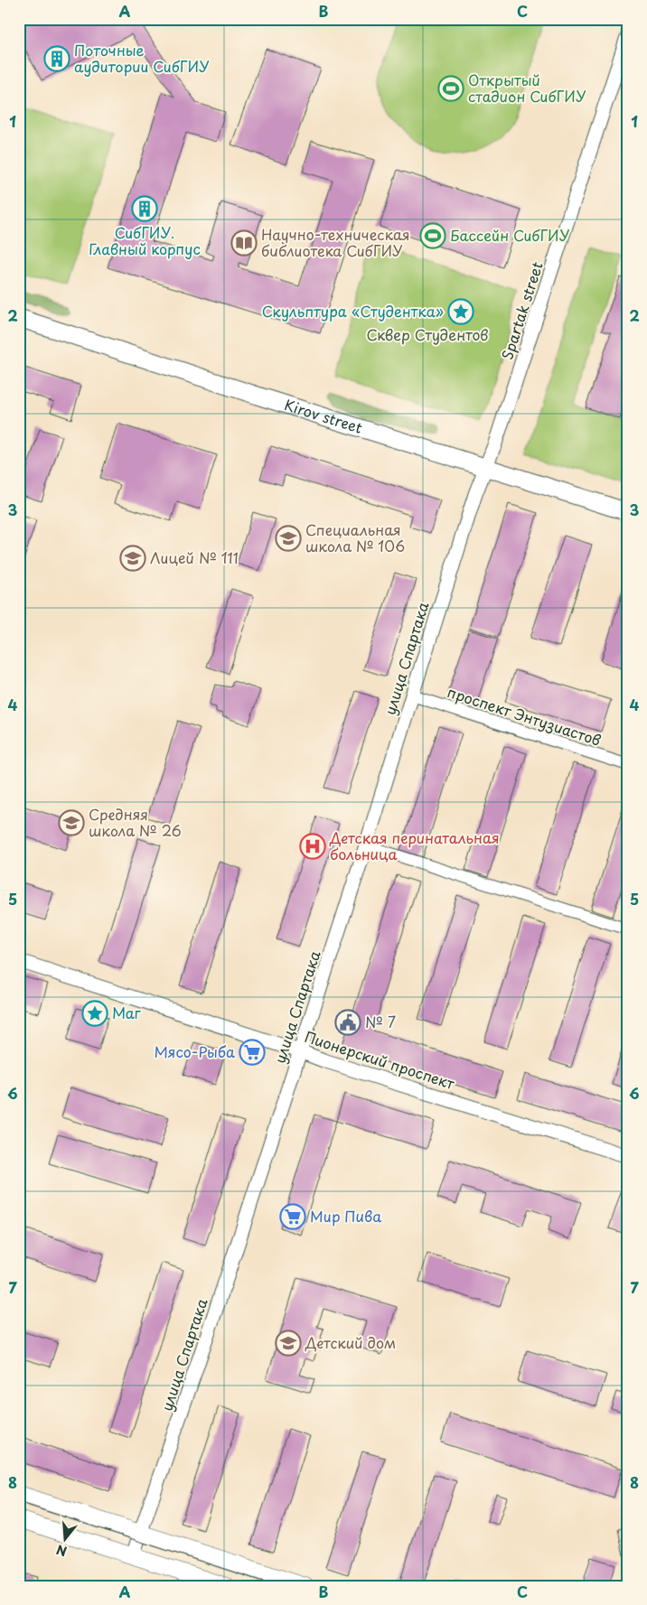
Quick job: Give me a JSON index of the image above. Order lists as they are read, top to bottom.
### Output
{
  "streets": {
    "main road": ["Kirov street"],
    "street": [
      "Spartak street",
      "улица Спартака",
      "проспект Энтузиастов",
      "Пионерский проспект"
    ]
  },
  "crossings": [
    ["Spartak street", "Kirov street"],
    ["Spartak street", "улица Спартака"],
    ["Kirov street", "улица Спартака"],
    ["улица Спартака", "проспект Энтузиастов"],
    ["улица Спартака", "Пионерский проспект"]
  ],
  "parks": ["Сквер Студентов"],
  "places": {
    "building": ["Поточные аудитории СибГИУ", "СибГИУ. Главный корпус"],
    "sports": ["Открытый стадион СибГИУ", "Бассейн СибГИУ"],
    "library": ["Научно-техническая библиотека СибГИУ"],
    "place": ["Скульптура «Студентка»", "Маг"],
    "school or university": [
      "Специальная школа № 106",
      "Лицей № 111",
      "Средняя школа № 26",
      "Детский дом"
    ],
    "hospital": ["Детская перинатальная больница"],
    "public building": ["№ 7"],
    "supermarket": ["Мясо-Рыба", "Мир Пива"]
  },
  "north": "bottom",
  "grid": {
    "columns": ["A", "B", "C"],
    "rows": [
      "1",
      "2",
      "3",
      "4",
      "5",
      "6",
      "7",
      "8"
    ]
  }
}
